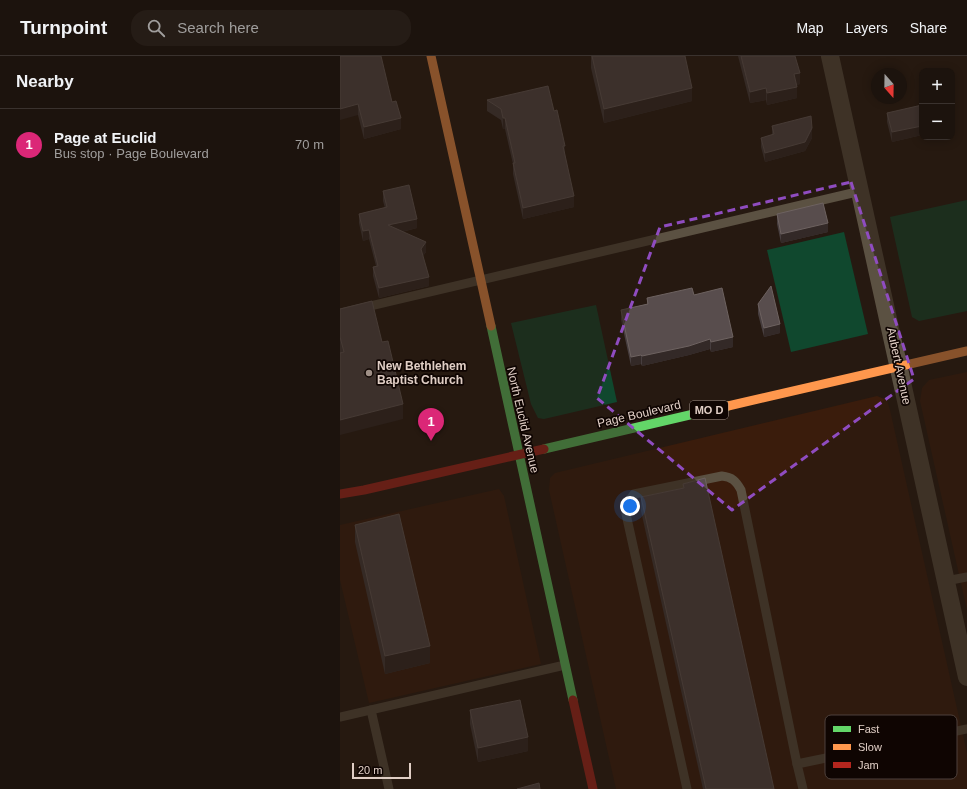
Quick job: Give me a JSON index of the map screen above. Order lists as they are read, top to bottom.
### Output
{
  "streets": {
    "street": [
      "Aubert Avenue",
      "MO D",
      "Page Boulevard",
      "North Euclid Avenue"
    ]
  },
  "crossings": [
    ["Aubert Avenue", "Page Boulevard"],
    ["Page Boulevard", "North Euclid Avenue"]
  ],
  "places": ["New Bethlehem Baptist Church"],
  "legend": ["Fast", "Slow", "Jam"],
  "scale_bar": "20 m",
  "north": "bottom",
  "page": {
    "header": "Turnpoint",
    "search": "Search here",
    "nav": ["Map", "Layers", "Share"],
    "heading": "Nearby",
    "map_buttons": ["+", "−"],
    "list": [
      {
        "mark": "1",
        "name": "Page at Euclid",
        "note": "Bus stop · Page Boulevard",
        "value": "70 m"
      }
    ],
    "pins": "1",
    "scale": "20 m"
  }
}
